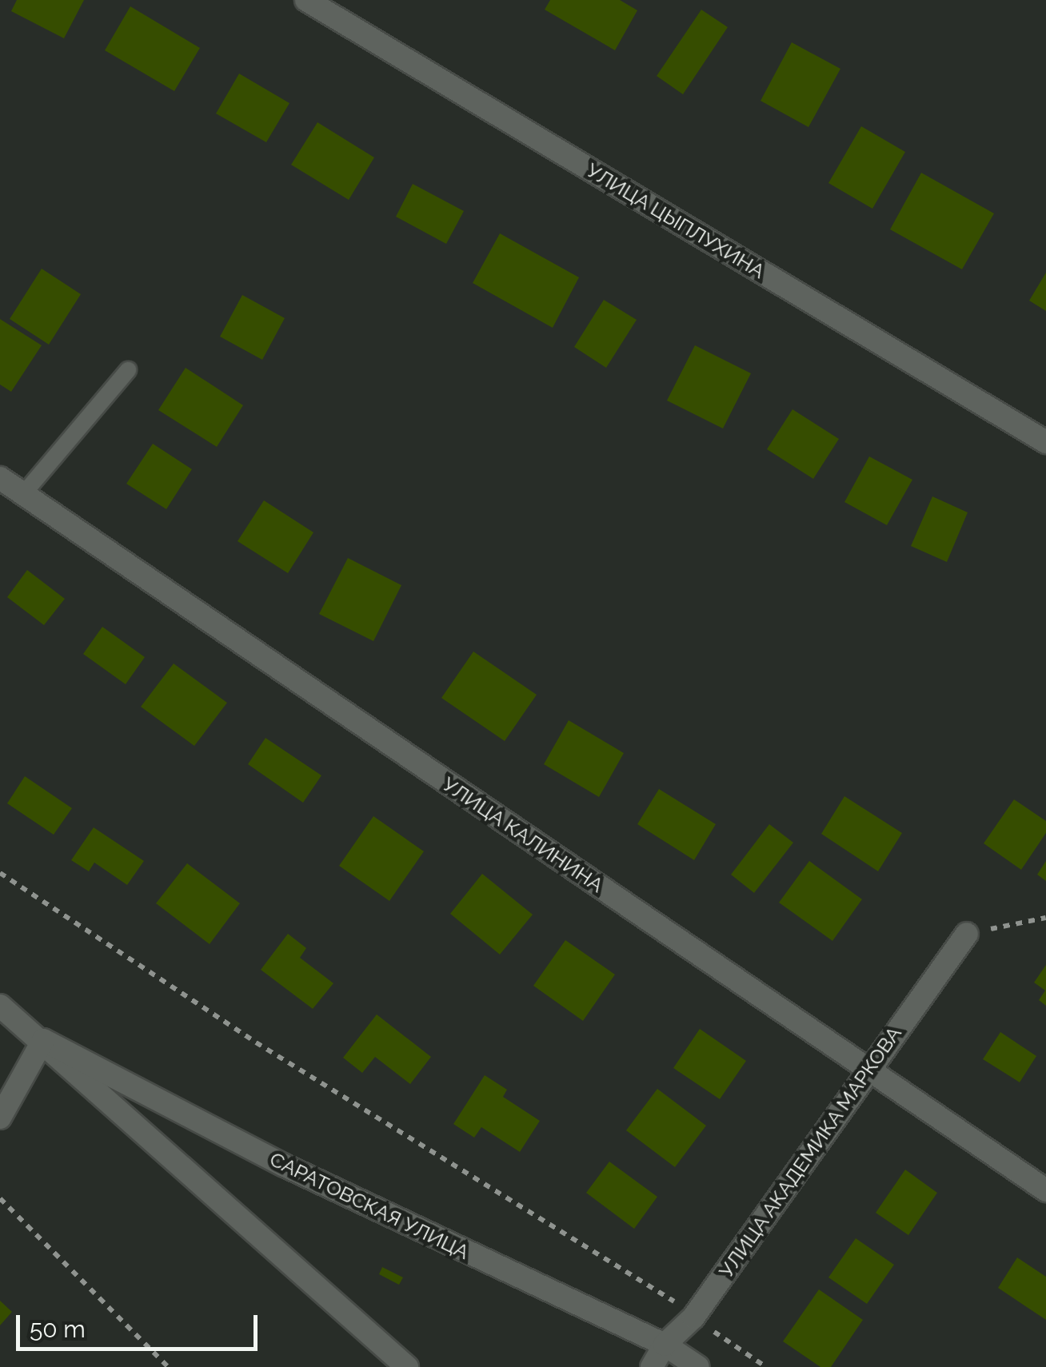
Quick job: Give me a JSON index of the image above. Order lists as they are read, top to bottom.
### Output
{
  "streets": {
    "street": [
      "УЛИЦА ЦЫПЛУХИНА",
      "УЛИЦА КАЛИНИНА",
      "УЛИЦА АКАДЕМИКА МАРКОВА",
      "САРАТОВСКАЯ УЛИЦА"
    ]
  },
  "crossings": [
    ["УЛИЦА КАЛИНИНА", "УЛИЦА АКАДЕМИКА МАРКОВА"],
    ["УЛИЦА АКАДЕМИКА МАРКОВА", "САРАТОВСКАЯ УЛИЦА"]
  ],
  "scale_bar": "50 m"
}
